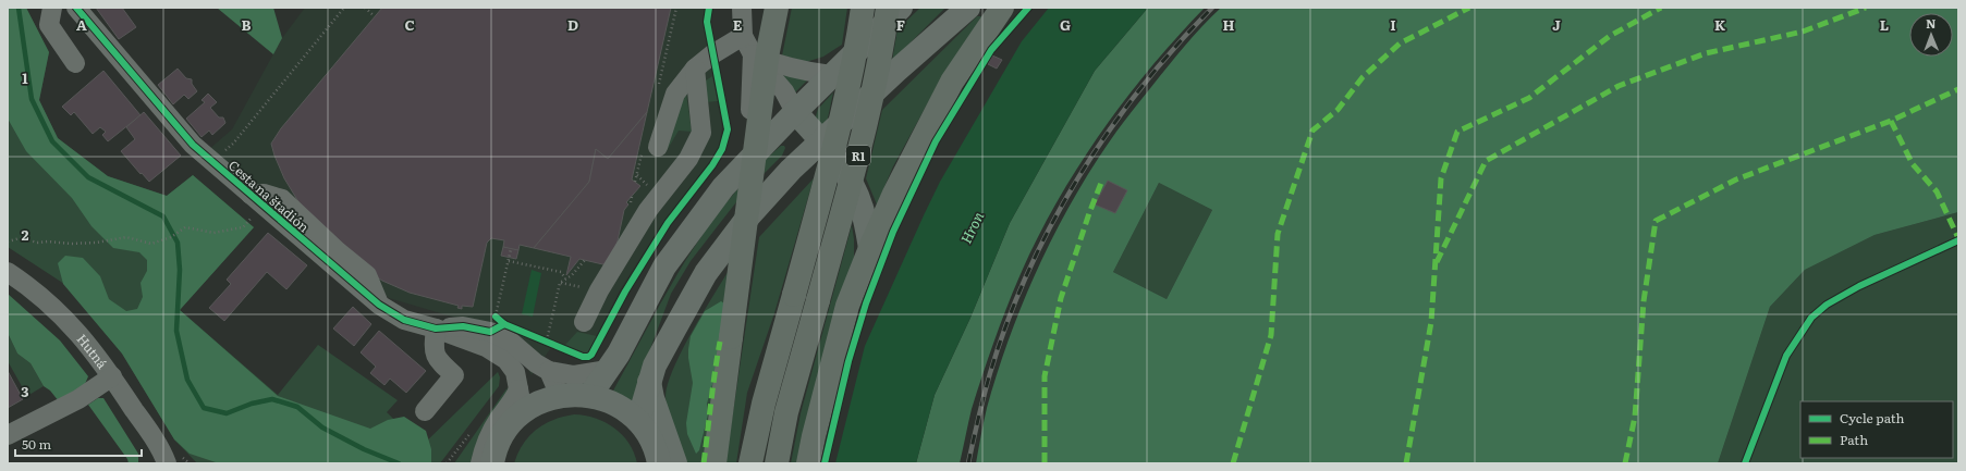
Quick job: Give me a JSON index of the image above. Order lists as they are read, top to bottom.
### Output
{
  "streets": {
    "highway": ["R1"],
    "street": ["Cesta na štadión", "Hutná"]
  },
  "water": ["Hron"],
  "legend": ["Cycle path", "Path"],
  "scale_bar": "50 m",
  "north": "top",
  "grid": {
    "columns": [
      "A",
      "B",
      "C",
      "D",
      "E",
      "F",
      "G",
      "H",
      "I",
      "J",
      "K",
      "L"
    ],
    "rows": ["1", "2", "3"]
  }
}
